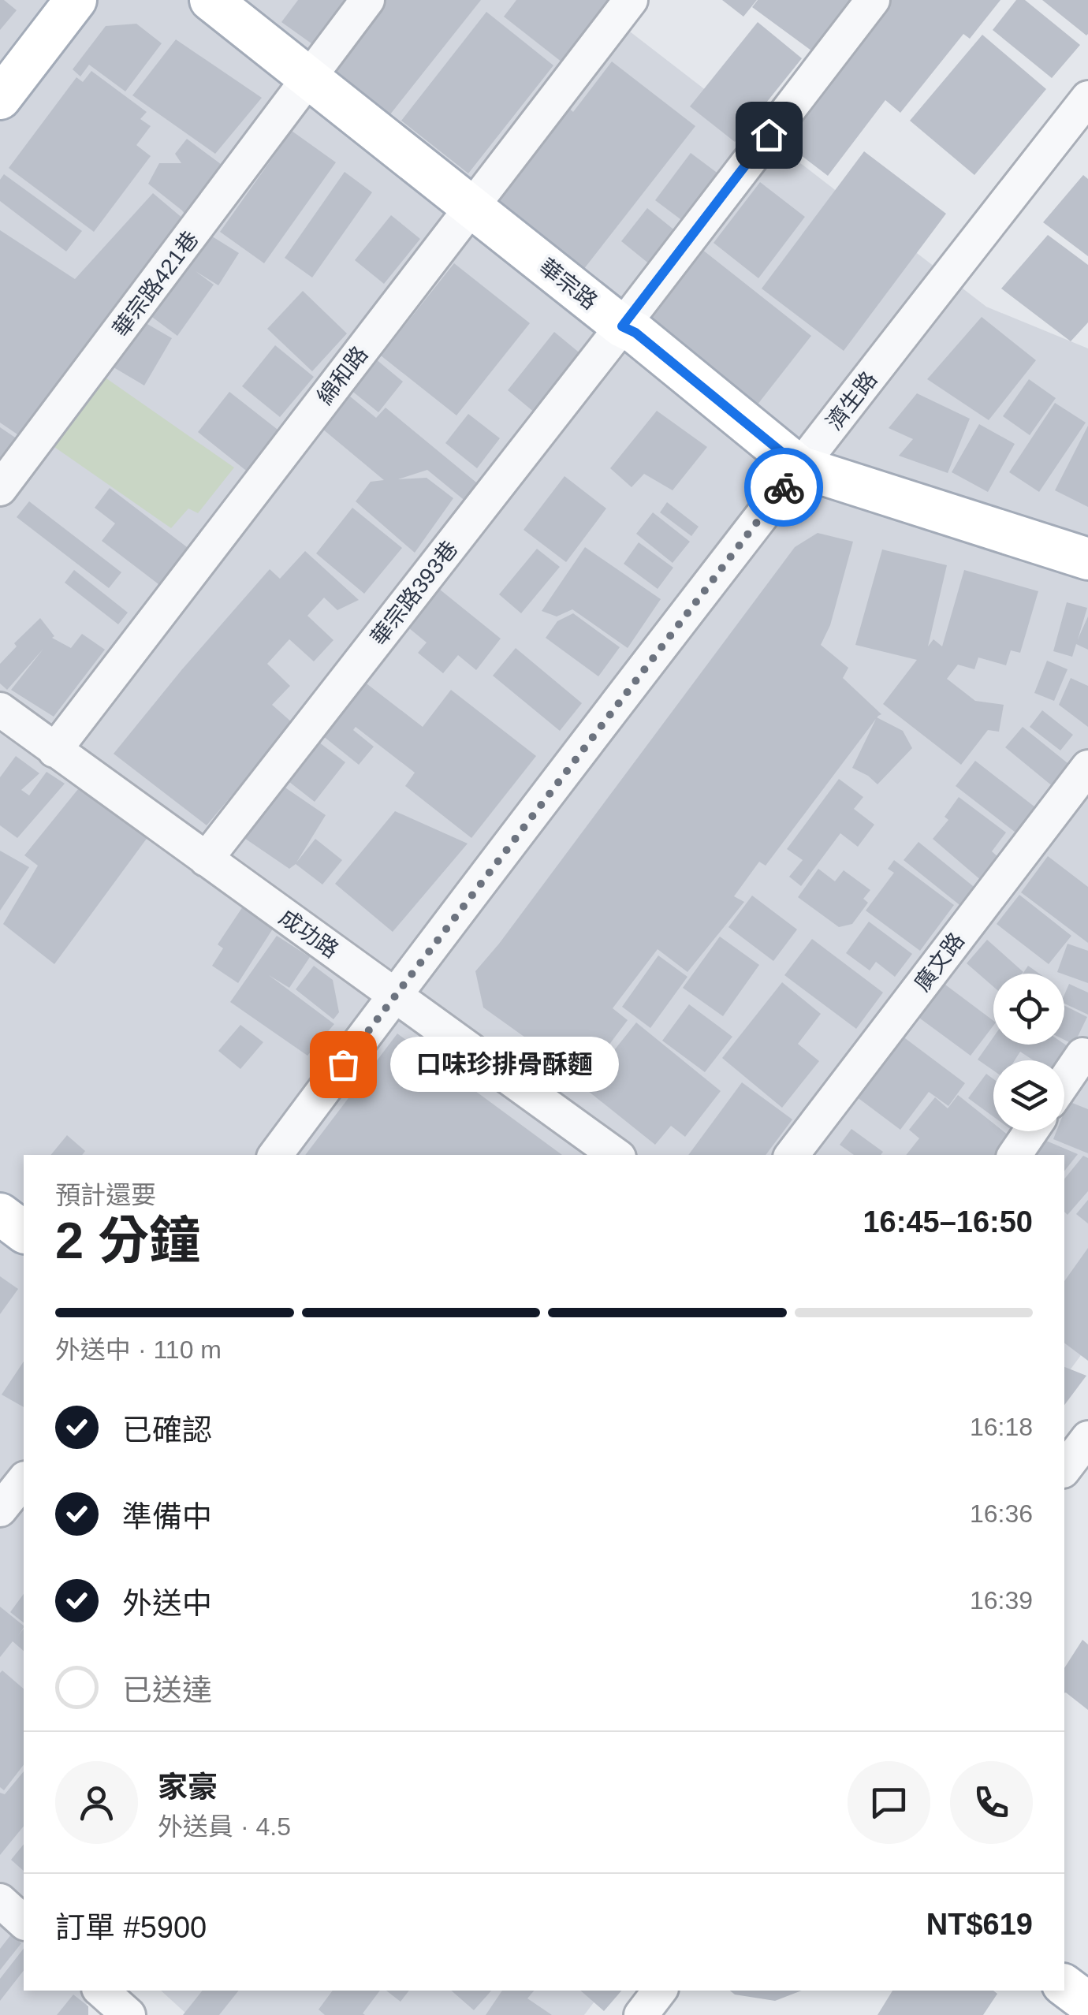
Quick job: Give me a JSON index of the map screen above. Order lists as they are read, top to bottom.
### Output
{
  "streets": {
    "main road": ["華宗路"],
    "street": [
      "華宗路421巷",
      "綿和路",
      "濟生路",
      "華宗路393巷",
      "成功路",
      "廣文路"
    ]
  },
  "crossings": [
    ["華宗路421巷", "華宗路"],
    ["華宗路", "綿和路"],
    ["華宗路", "濟生路"],
    ["華宗路", "華宗路393巷"],
    ["綿和路", "成功路"],
    ["濟生路", "成功路"],
    ["華宗路393巷", "成功路"]
  ],
  "places": ["口味珍排骨酥麵"],
  "page": {
    "bubble": "口味珍排骨酥麵",
    "heading": ["2 分鐘", "預計還要", "16:45–16:50"],
    "panel": [
      "家豪",
      "外送員 · 4.5",
      "訂單 #5900",
      "NT$619"
    ],
    "bar": "外送中 · 110 m",
    "list": [
      ["已確認", "16:18"],
      ["準備中", "16:36"],
      ["外送中", "16:39"],
      "已送達"
    ]
  }
}
